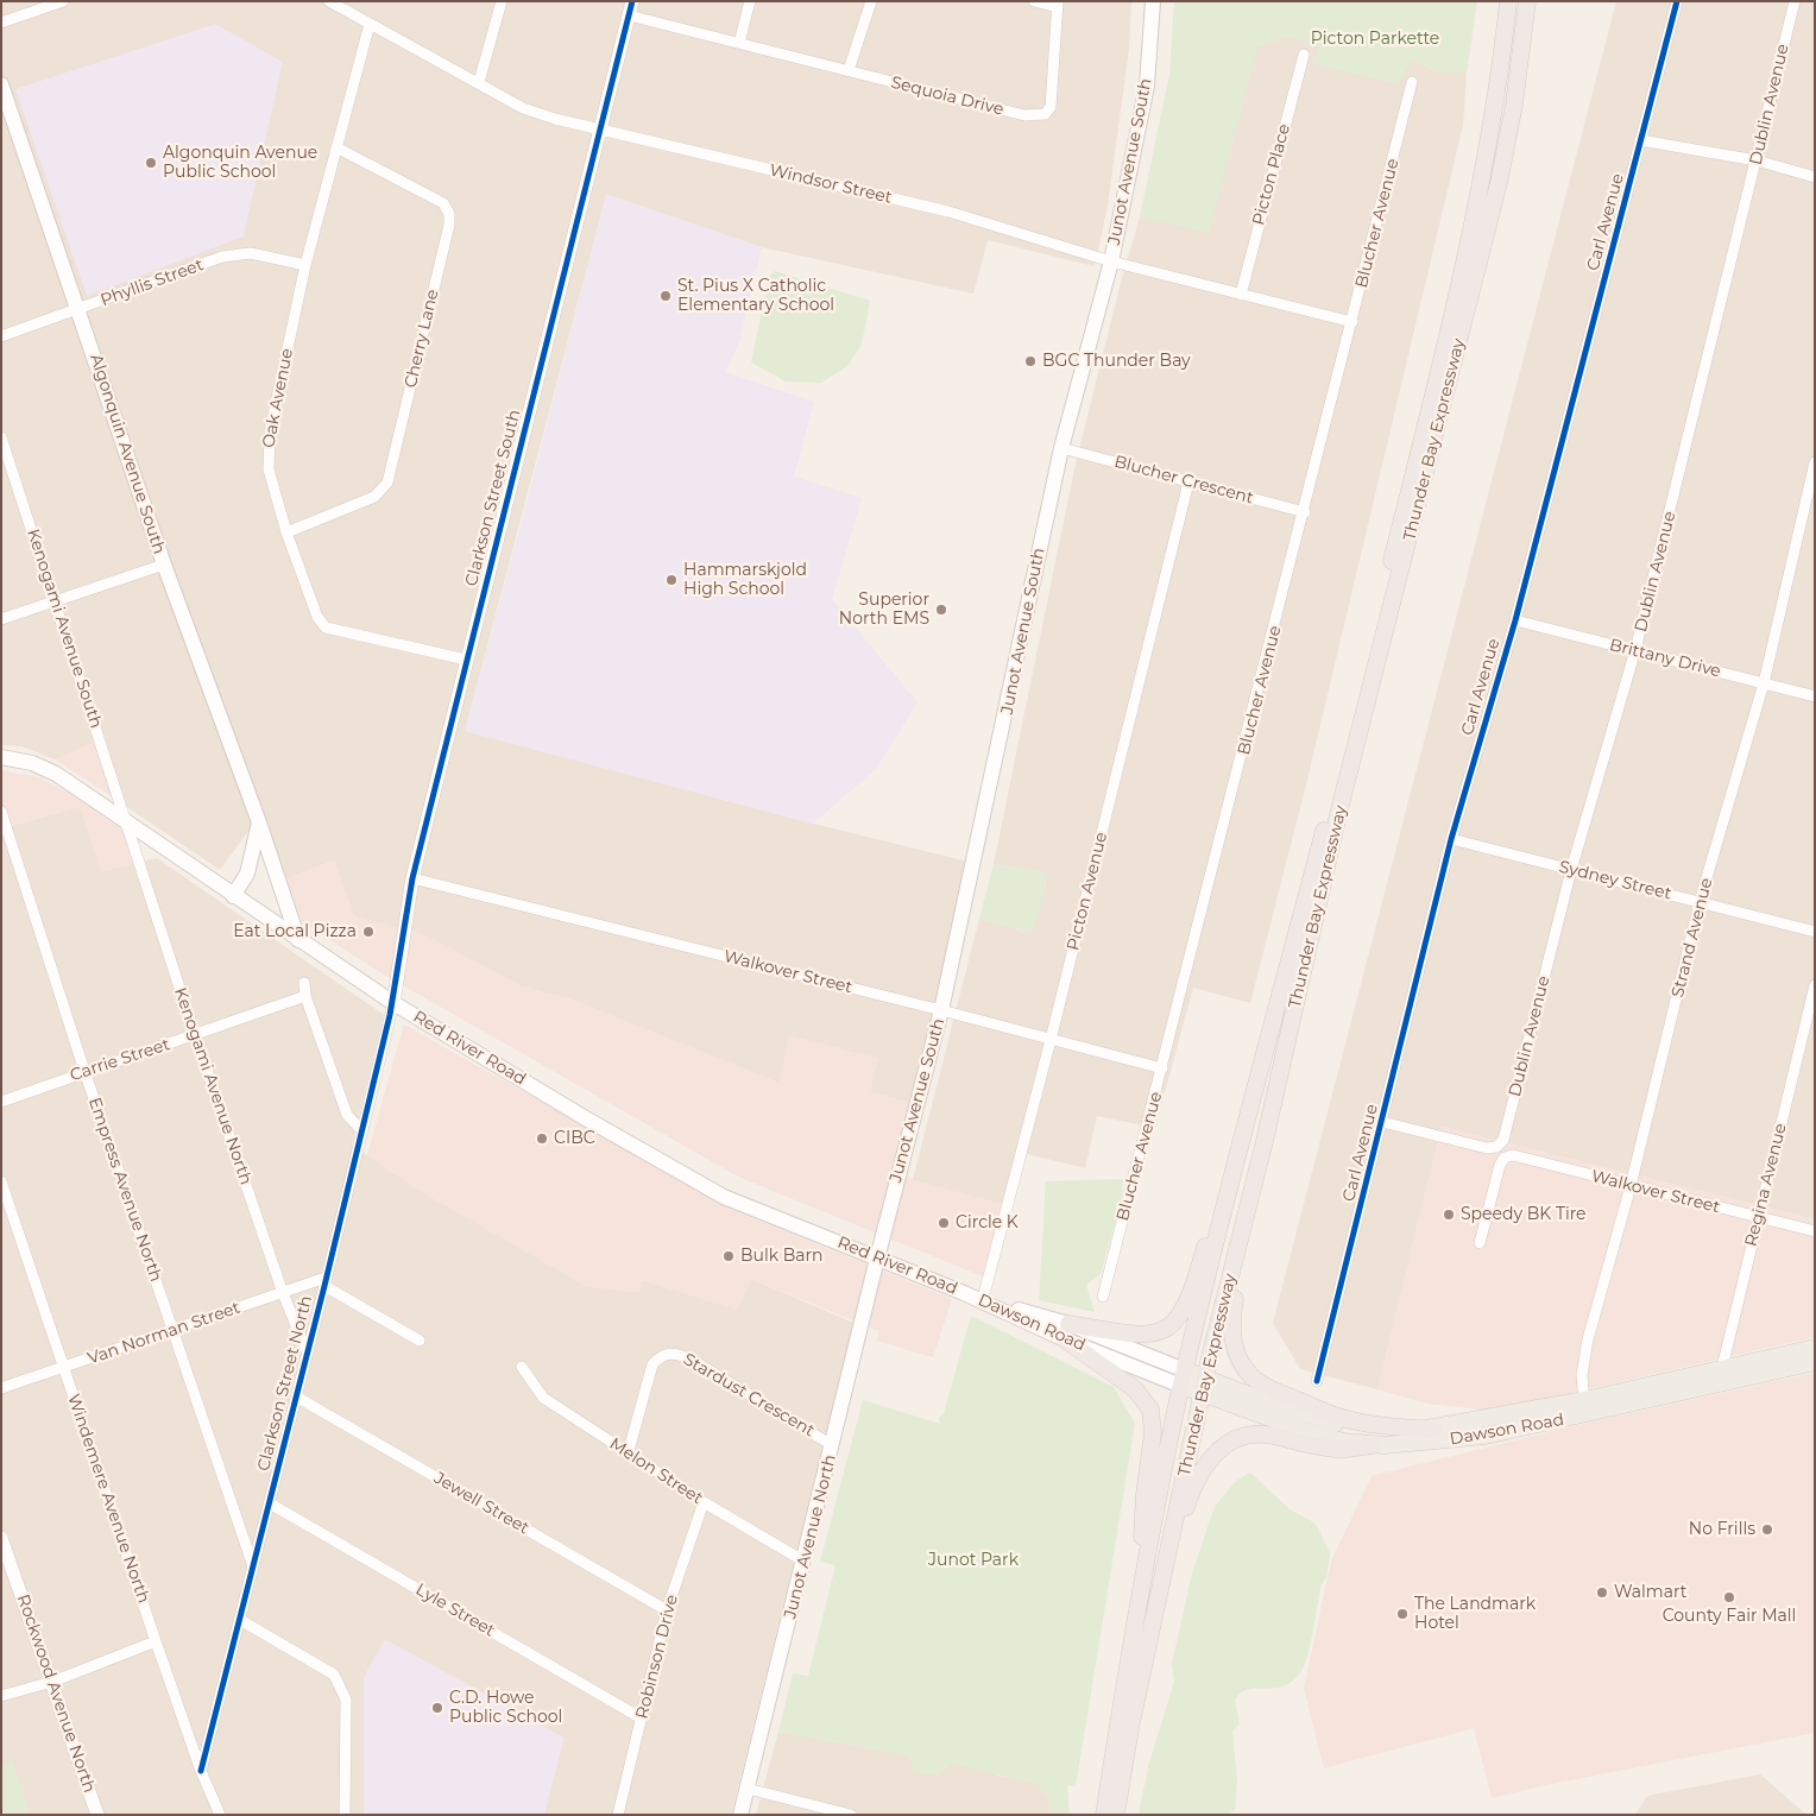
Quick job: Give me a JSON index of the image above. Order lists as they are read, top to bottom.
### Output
{
  "streets": {
    "highway": ["Thunder Bay Expressway"],
    "main road": [
      "Junot Avenue South",
      "Algonquin Avenue South",
      "Red River Road",
      "Dawson Road",
      "Junot Avenue North"
    ],
    "street": [
      "Sequoia Drive",
      "Dublin Avenue",
      "Picton Place",
      "Windsor Street",
      "Carl Avenue",
      "Blucher Avenue",
      "Phyllis Street",
      "Cherry Lane",
      "Oak Avenue",
      "Blucher Crescent",
      "Clarkson Street South",
      "Kenogami Avenue South",
      "Brittany Drive",
      "Sydney Street",
      "Picton Avenue",
      "Strand Avenue",
      "Walkover Street",
      "Carrie Street",
      "Kenogami Avenue North",
      "Regina Avenue",
      "Empress Avenue North",
      "Van Norman Street",
      "Clarkson Street North",
      "Stardust Crescent",
      "Melon Street",
      "Windemere Avenue North",
      "Jewell Street",
      "Lyle Street",
      "Robinson Drive",
      "Rockwood Avenue North"
    ]
  },
  "crossings": [
    ["Sequoia Drive", "Clarkson Street South"],
    ["Dublin Avenue", "Carl Avenue"],
    ["Dublin Avenue", "Brittany Drive"],
    ["Dublin Avenue", "Sydney Street"],
    ["Junot Avenue South", "Windsor Street"],
    ["Junot Avenue South", "Blucher Crescent"],
    ["Junot Avenue South", "Walkover Street"],
    ["Junot Avenue South", "Red River Road"],
    ["Junot Avenue South", "Junot Avenue North"],
    ["Picton Place", "Windsor Street"],
    ["Windsor Street", "Blucher Avenue"],
    ["Windsor Street", "Oak Avenue"],
    ["Windsor Street", "Clarkson Street South"],
    ["Carl Avenue", "Brittany Drive"],
    ["Carl Avenue", "Sydney Street"],
    ["Blucher Avenue", "Blucher Crescent"],
    ["Blucher Avenue", "Walkover Street"],
    ["Phyllis Street", "Oak Avenue"],
    ["Phyllis Street", "Algonquin Avenue South"],
    ["Cherry Lane", "Oak Avenue"],
    ["Oak Avenue", "Clarkson Street South"],
    ["Thunder Bay Expressway", "Dawson Road"],
    ["Algonquin Avenue South", "Red River Road"],
    ["Blucher Crescent", "Picton Avenue"],
    ["Clarkson Street South", "Walkover Street"],
    ["Clarkson Street South", "Red River Road"],
    ["Clarkson Street South", "Clarkson Street North"],
    ["Kenogami Avenue South", "Red River Road"],
    ["Kenogami Avenue South", "Kenogami Avenue North"],
    ["Brittany Drive", "Strand Avenue"],
    ["Sydney Street", "Strand Avenue"],
    ["Picton Avenue", "Walkover Street"],
    ["Picton Avenue", "Dawson Road"],
    ["Strand Avenue", "Walkover Street"],
    ["Strand Avenue", "Dawson Road"],
    ["Walkover Street", "Regina Avenue"],
    ["Red River Road", "Kenogami Avenue North"],
    ["Red River Road", "Dawson Road"],
    ["Red River Road", "Clarkson Street North"],
    ["Red River Road", "Junot Avenue North"],
    ["Carrie Street", "Kenogami Avenue North"],
    ["Carrie Street", "Empress Avenue North"],
    ["Kenogami Avenue North", "Van Norman Street"],
    ["Kenogami Avenue North", "Clarkson Street North"],
    ["Regina Avenue", "Dawson Road"],
    ["Empress Avenue North", "Van Norman Street"],
    ["Empress Avenue North", "Clarkson Street North"],
    ["Van Norman Street", "Clarkson Street North"],
    ["Van Norman Street", "Windemere Avenue North"],
    ["Clarkson Street North", "Windemere Avenue North"],
    ["Clarkson Street North", "Jewell Street"],
    ["Clarkson Street North", "Lyle Street"],
    ["Stardust Crescent", "Melon Street"],
    ["Stardust Crescent", "Junot Avenue North"],
    ["Melon Street", "Junot Avenue North"],
    ["Melon Street", "Robinson Drive"],
    ["Jewell Street", "Robinson Drive"],
    ["Lyle Street", "Robinson Drive"]
  ],
  "parks": ["Picton Parkette", "Junot Park"],
  "places": [
    "Algonquin Avenue Public School",
    "St. Pius X Catholic Elementary School",
    "BGC Thunder Bay",
    "Hammarskjold High School",
    "Superior North EMS",
    "Eat Local Pizza",
    "CIBC",
    "Speedy BK Tire",
    "Circle K",
    "Bulk Barn",
    "No Frills",
    "Walmart",
    "County Fair Mall",
    "The Landmark Hotel",
    "C.D. Howe Public School"
  ]
}
